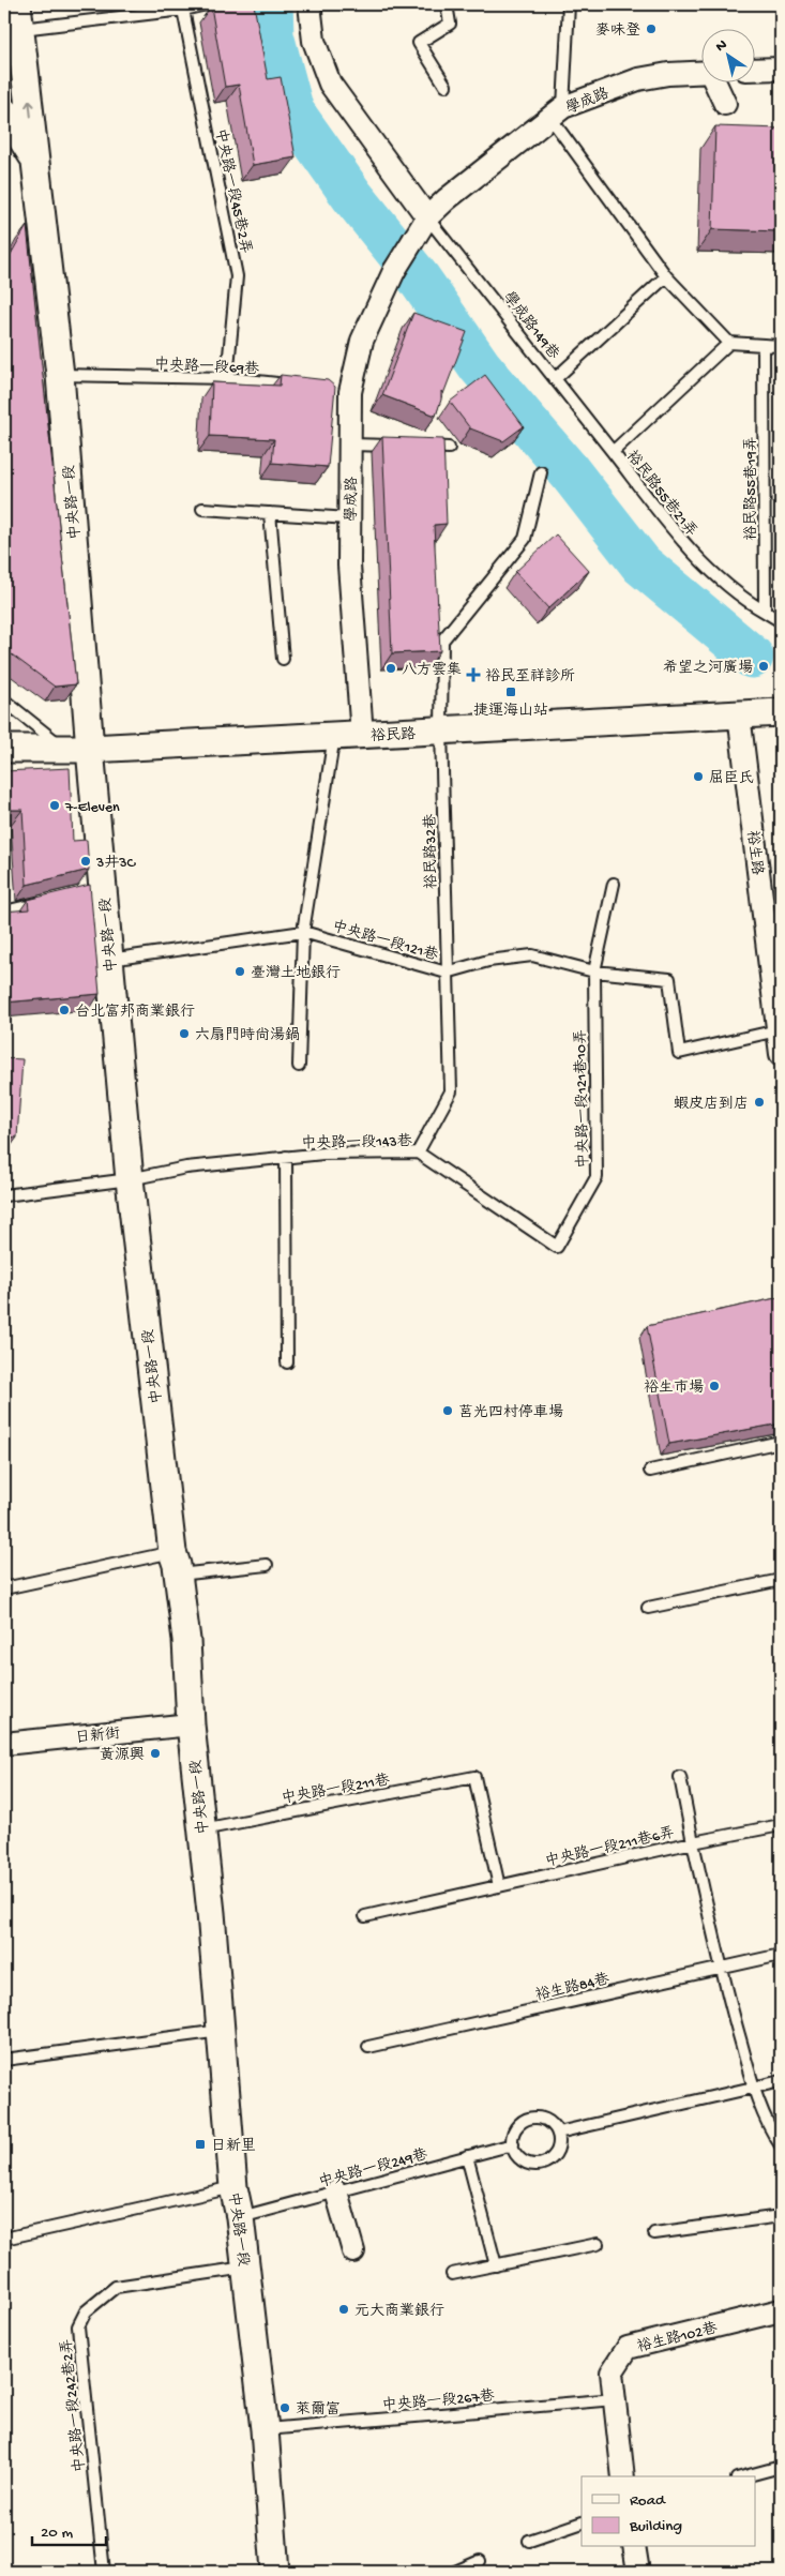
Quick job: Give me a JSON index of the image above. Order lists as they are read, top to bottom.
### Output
{
  "streets": {
    "street": [
      "學成路",
      "中央路一段",
      "裕民路",
      "裕生路",
      "日新街",
      "裕生路102巷"
    ],
    "lane": [
      "中央路一段45巷2弄",
      "學成路149巷",
      "中央路一段69巷",
      "裕民路55巷19弄",
      "裕民路55巷21弄",
      "裕民路32巷",
      "中央路一段121巷",
      "中央路一段121巷10弄",
      "中央路一段143巷",
      "中央路一段211巷",
      "中央路一段211巷6弄",
      "裕生路84巷",
      "中央路一段249巷",
      "中央路一段267巷",
      "中央路一段242巷2弄"
    ]
  },
  "crossings": [
    ["學成路", "學成路149巷"],
    ["學成路", "裕民路"],
    ["中央路一段45巷2弄", "中央路一段69巷"],
    ["學成路149巷", "裕民路55巷21弄"],
    ["中央路一段69巷", "中央路一段"],
    ["裕民路55巷19弄", "裕民路55巷21弄"],
    ["中央路一段", "裕民路"],
    ["中央路一段", "中央路一段121巷"],
    ["中央路一段", "中央路一段143巷"],
    ["中央路一段", "日新街"],
    ["中央路一段", "中央路一段211巷"],
    ["中央路一段", "中央路一段249巷"],
    ["中央路一段", "中央路一段267巷"],
    ["中央路一段", "中央路一段242巷2弄"],
    ["裕民路", "裕民路32巷"],
    ["裕民路", "裕生路"],
    ["裕民路32巷", "中央路一段121巷"],
    ["裕民路32巷", "中央路一段143巷"],
    ["裕生路", "中央路一段121巷"],
    ["中央路一段121巷", "中央路一段121巷10弄"],
    ["中央路一段121巷10弄", "中央路一段143巷"],
    ["中央路一段211巷", "中央路一段211巷6弄"],
    ["裕生路102巷", "中央路一段267巷"]
  ],
  "places": {
    "other": [
      "麥味登",
      "希望之河廣場",
      "八方雲集",
      "屈臣氏",
      "7-Eleven",
      "3井3C",
      "臺灣土地銀行",
      "台北富邦商業銀行",
      "六扇門時尚湯鍋",
      "蝦皮店到店",
      "裕生市場",
      "莒光四村停車場",
      "黃源興",
      "元大商業銀行",
      "萊爾富"
    ],
    "health": ["裕民至祥診所"],
    "transit": ["捷運海山站", "日新里"]
  },
  "legend": ["Road", "Building"],
  "scale_bar": "20 m",
  "north": "top left"
}
